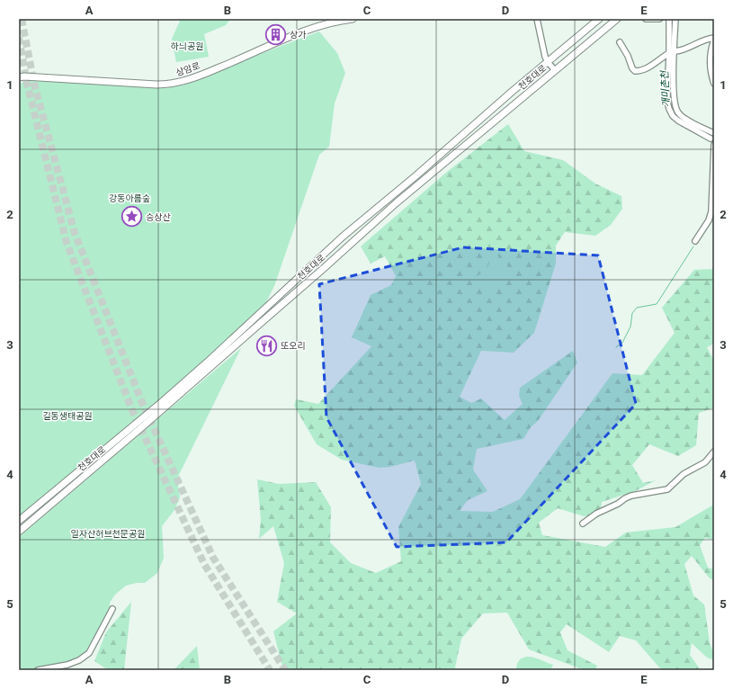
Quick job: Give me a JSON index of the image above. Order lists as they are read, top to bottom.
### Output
{
  "streets": {
    "main road": ["상암로", "천호대로"]
  },
  "water": ["개미촌천"],
  "parks": [
    "하늬공원",
    "강동아름숲",
    "길동생태공원",
    "일자산허브천문공원"
  ],
  "places": {
    "building": ["상가"],
    "place": ["승상산"],
    "restaurant": ["또오리"]
  },
  "grid": {
    "columns": [
      "A",
      "B",
      "C",
      "D",
      "E"
    ],
    "rows": [
      "1",
      "2",
      "3",
      "4",
      "5"
    ]
  }
}
